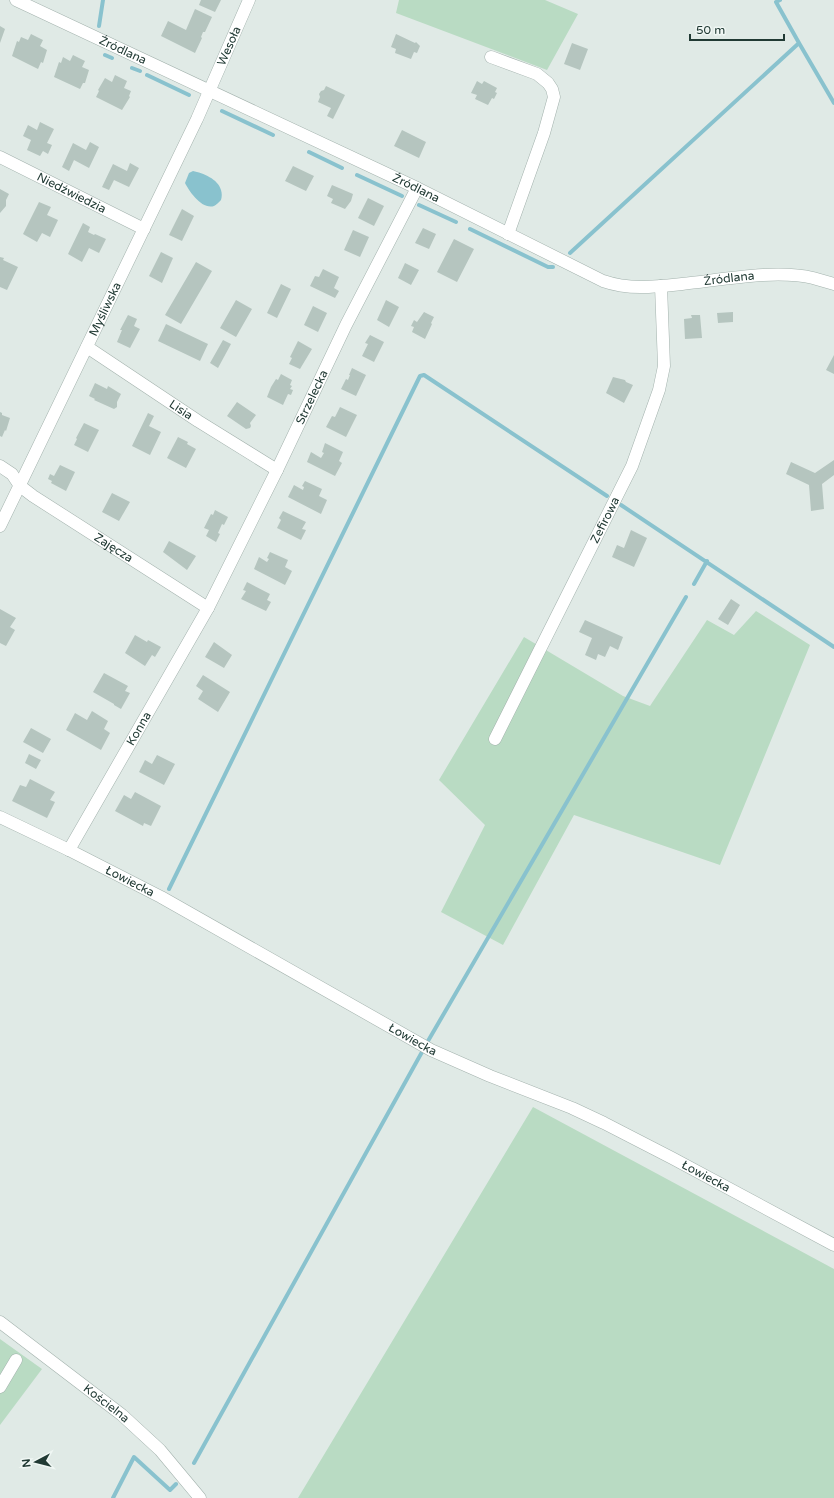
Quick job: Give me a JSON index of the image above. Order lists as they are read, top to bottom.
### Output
{
  "streets": {
    "street": [
      "Wesoła",
      "Źródlana",
      "Niedźwiedzia",
      "Myśliwska",
      "Strzelecka",
      "Lisia",
      "Zefirowa",
      "Zajęcza",
      "Konna",
      "Łowiecka",
      "Kościelna"
    ]
  },
  "crossings": [
    ["Wesoła", "Źródlana"],
    ["Wesoła", "Myśliwska"],
    ["Źródlana", "Myśliwska"],
    ["Źródlana", "Strzelecka"],
    ["Źródlana", "Zefirowa"],
    ["Niedźwiedzia", "Myśliwska"],
    ["Myśliwska", "Lisia"],
    ["Myśliwska", "Zajęcza"],
    ["Strzelecka", "Lisia"],
    ["Strzelecka", "Zajęcza"],
    ["Strzelecka", "Konna"],
    ["Zajęcza", "Konna"],
    ["Konna", "Łowiecka"]
  ],
  "scale_bar": "50 m",
  "north": "left"
}
